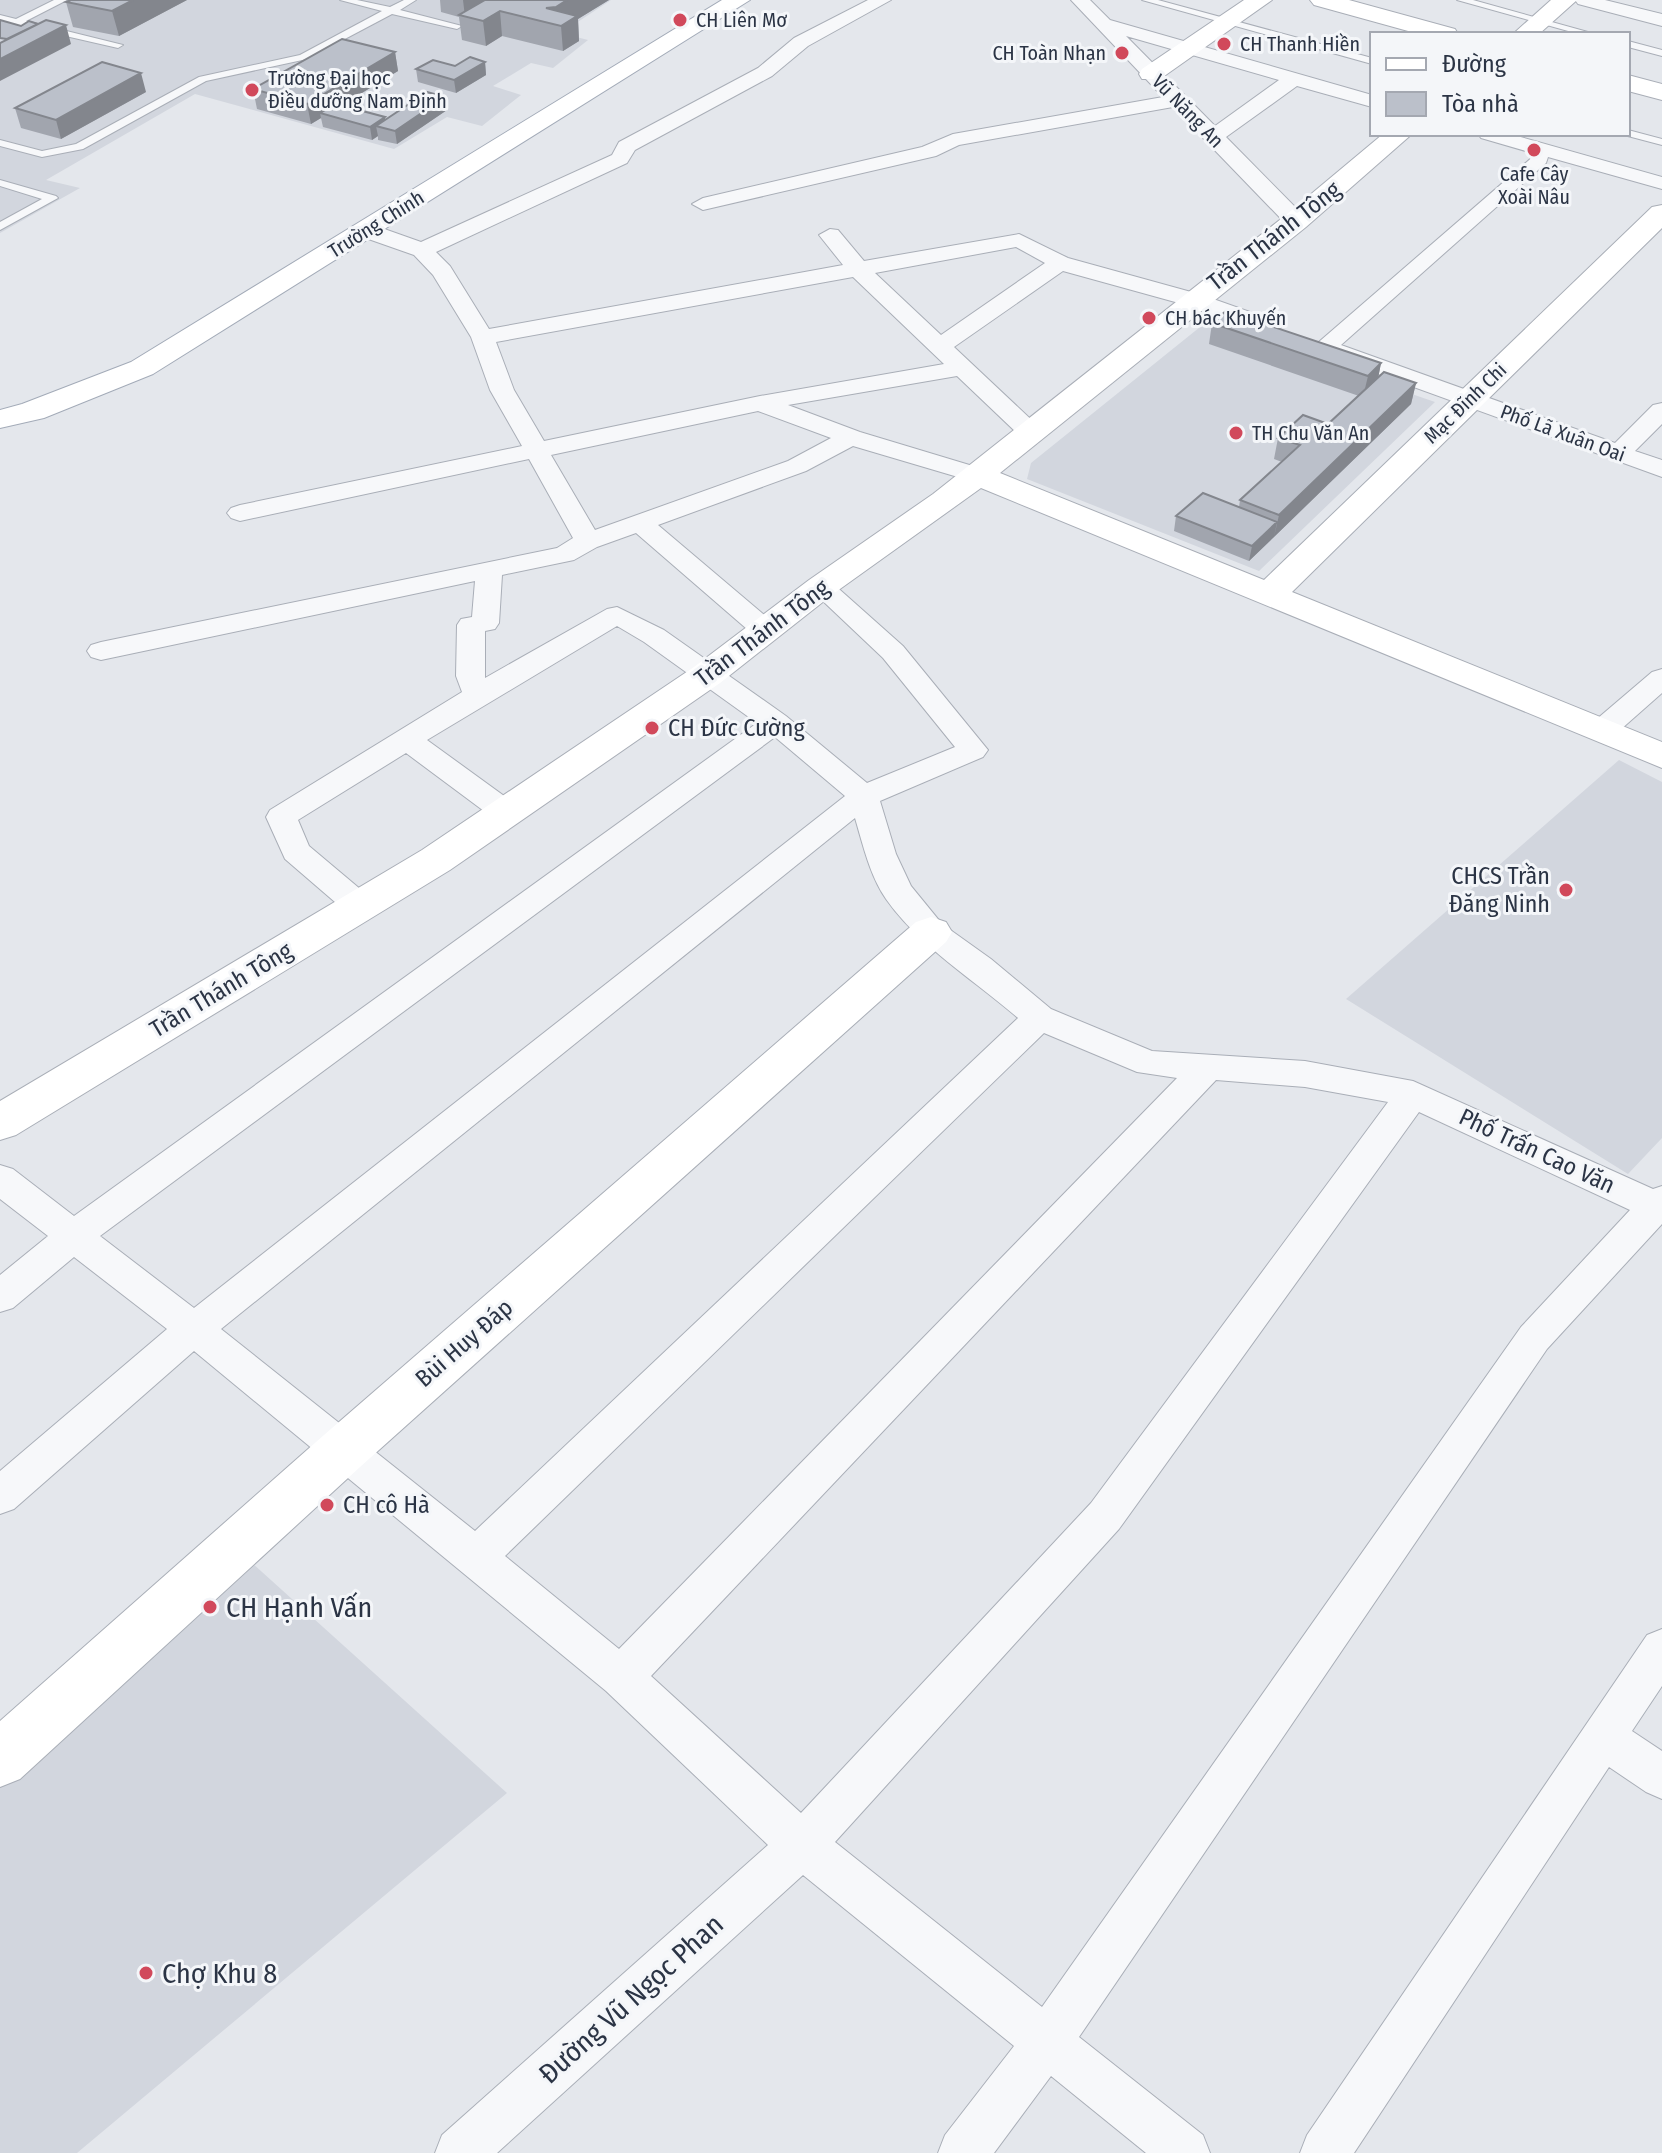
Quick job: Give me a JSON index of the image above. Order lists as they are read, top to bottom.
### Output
{
  "streets": {
    "street": [
      "Vũ Năng An",
      "Trường Chinh",
      "Trần Thánh Tông",
      "Mạc Đĩnh Chi",
      "Phố Lã Xuân Oai",
      "Phố Trấn Cao Văn",
      "Bùi Huy Đáp",
      "Đường Vũ Ngọc Phan"
    ]
  },
  "crossings": [
    ["Vũ Năng An", "Trần Thánh Tông"],
    ["Trần Thánh Tông", "Phố Lã Xuân Oai"],
    ["Mạc Đĩnh Chi", "Phố Lã Xuân Oai"],
    ["Phố Trấn Cao Văn", "Bùi Huy Đáp"],
    ["Phố Trấn Cao Văn", "Đường Vũ Ngọc Phan"]
  ],
  "places": [
    "CH Liên Mơ",
    "CH Thanh Hiền",
    "CH Toàn Nhạn",
    "Trường Đại học Điều dưỡng Nam Định",
    "Cafe Cây Xoài Nâu",
    "CH bác Khuyến",
    "TH Chu Văn An",
    "CH Đức Cường",
    "CHCS Trần Đăng Ninh",
    "CH cô Hà",
    "CH Hạnh Vấn",
    "Chợ Khu 8"
  ],
  "legend": ["Đường", "Tòa nhà"]
}
